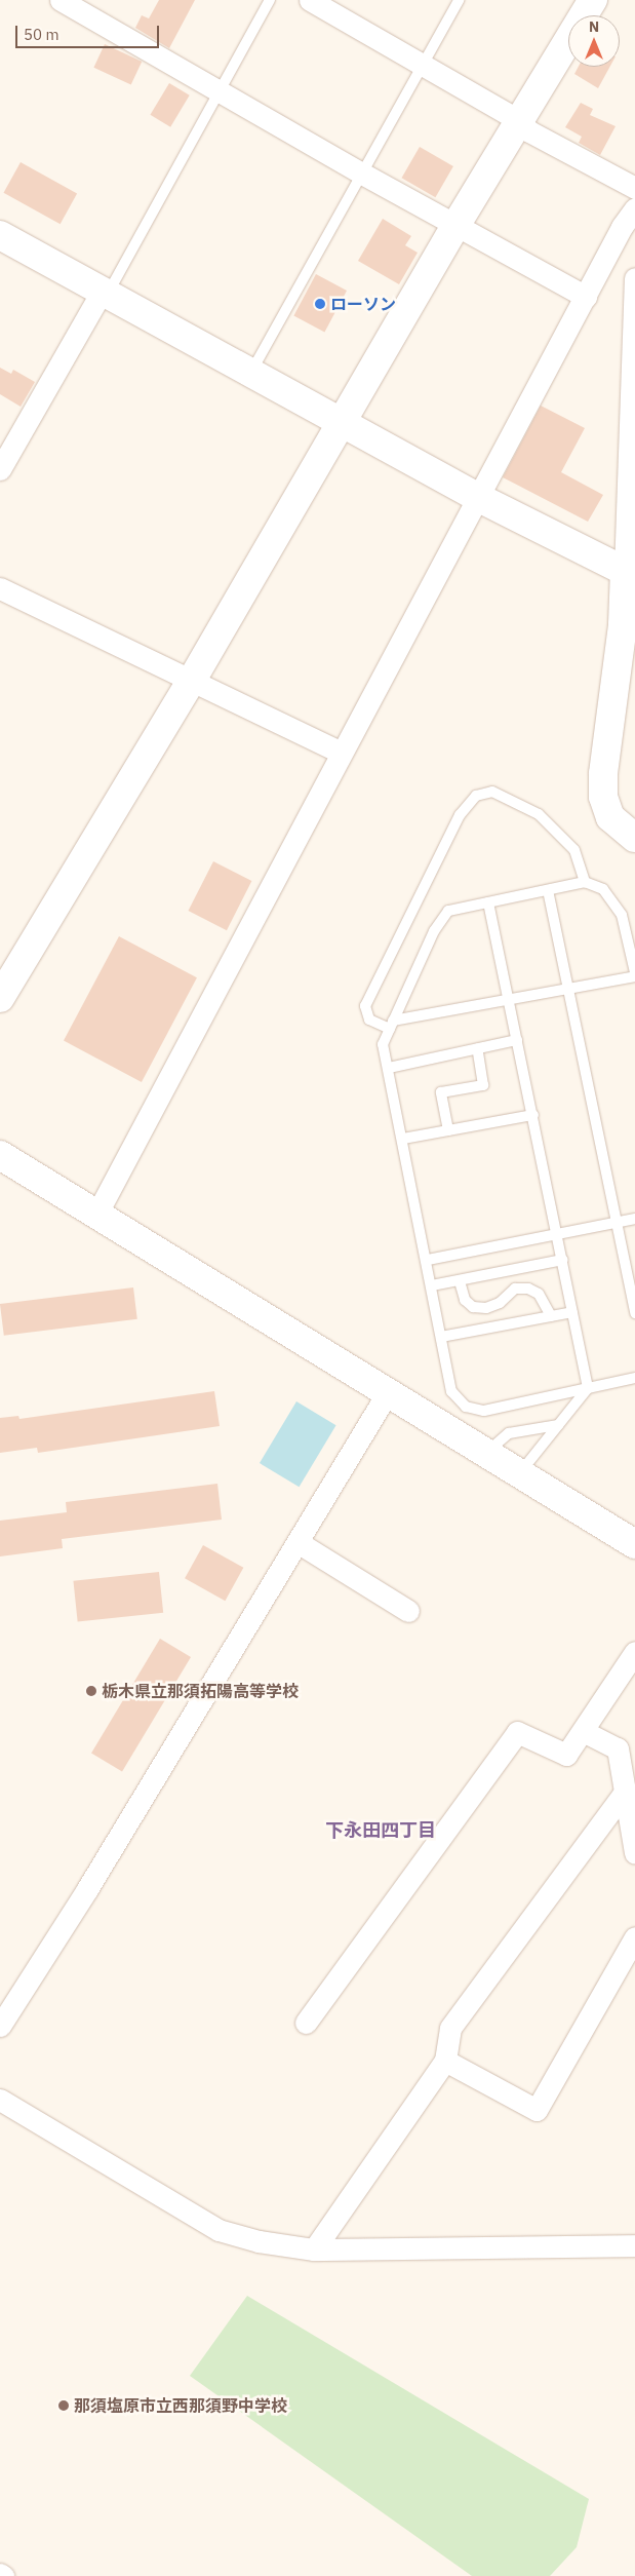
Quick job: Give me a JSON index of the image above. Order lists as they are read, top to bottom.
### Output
{
  "districts": ["下永田四丁目"],
  "places": ["ローソン", "栃木県立那須拓陽高等学校", "那須塩原市立西那須野中学校"],
  "scale_bar": "50 m",
  "north": "top"
}
